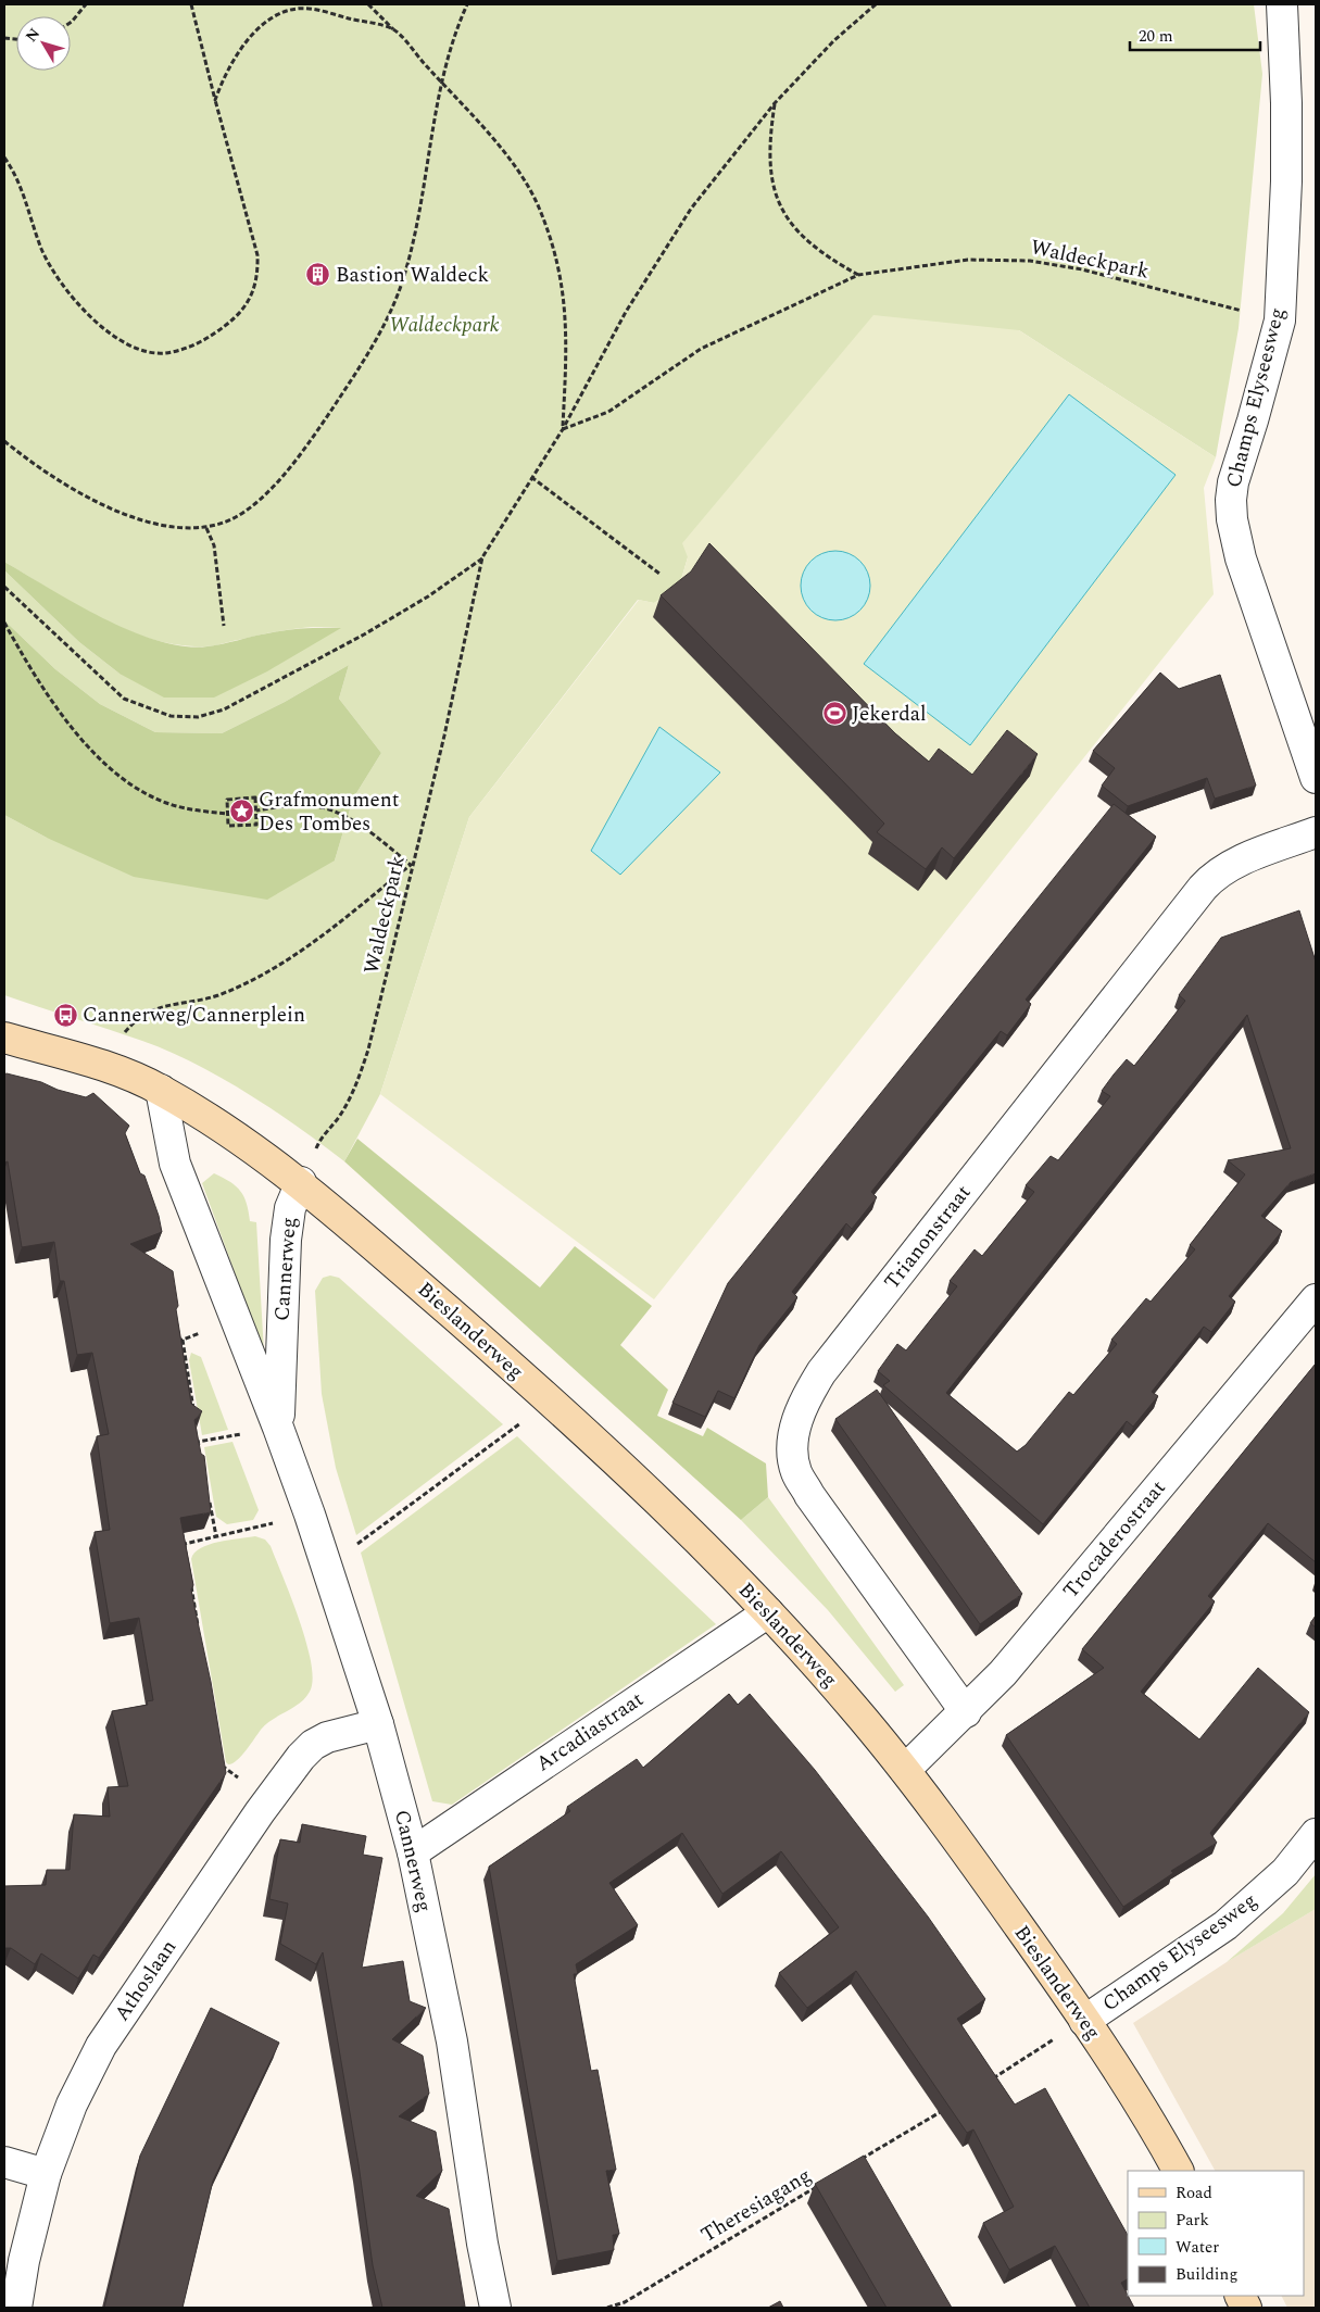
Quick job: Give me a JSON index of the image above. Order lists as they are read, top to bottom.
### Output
{
  "streets": {
    "main road": ["Bieslanderweg"],
    "street": [
      "Champs Elyseesweg",
      "Trianonstraat",
      "Cannerweg",
      "Trocaderostraat",
      "Arcadiastraat",
      "Athoslaan"
    ],
    "path": ["Waldeckpark", "Theresiagang"]
  },
  "crossings": [
    ["Waldeckpark", "Champs Elyseesweg"],
    ["Champs Elyseesweg", "Bieslanderweg"],
    ["Trianonstraat", "Trocaderostraat"],
    ["Cannerweg", "Bieslanderweg"],
    ["Cannerweg", "Arcadiastraat"],
    ["Cannerweg", "Athoslaan"],
    ["Bieslanderweg", "Trocaderostraat"],
    ["Bieslanderweg", "Arcadiastraat"]
  ],
  "parks": ["Waldeckpark"],
  "places": {
    "building": ["Bastion Waldeck"],
    "sports": ["Jekerdal"],
    "place": ["Grafmonument Des Tombes"],
    "bus stop": ["Cannerweg/Cannerplein"]
  },
  "legend": [
    "Road",
    "Park",
    "Water",
    "Building"
  ],
  "scale_bar": "20 m",
  "north": "top left"
}
